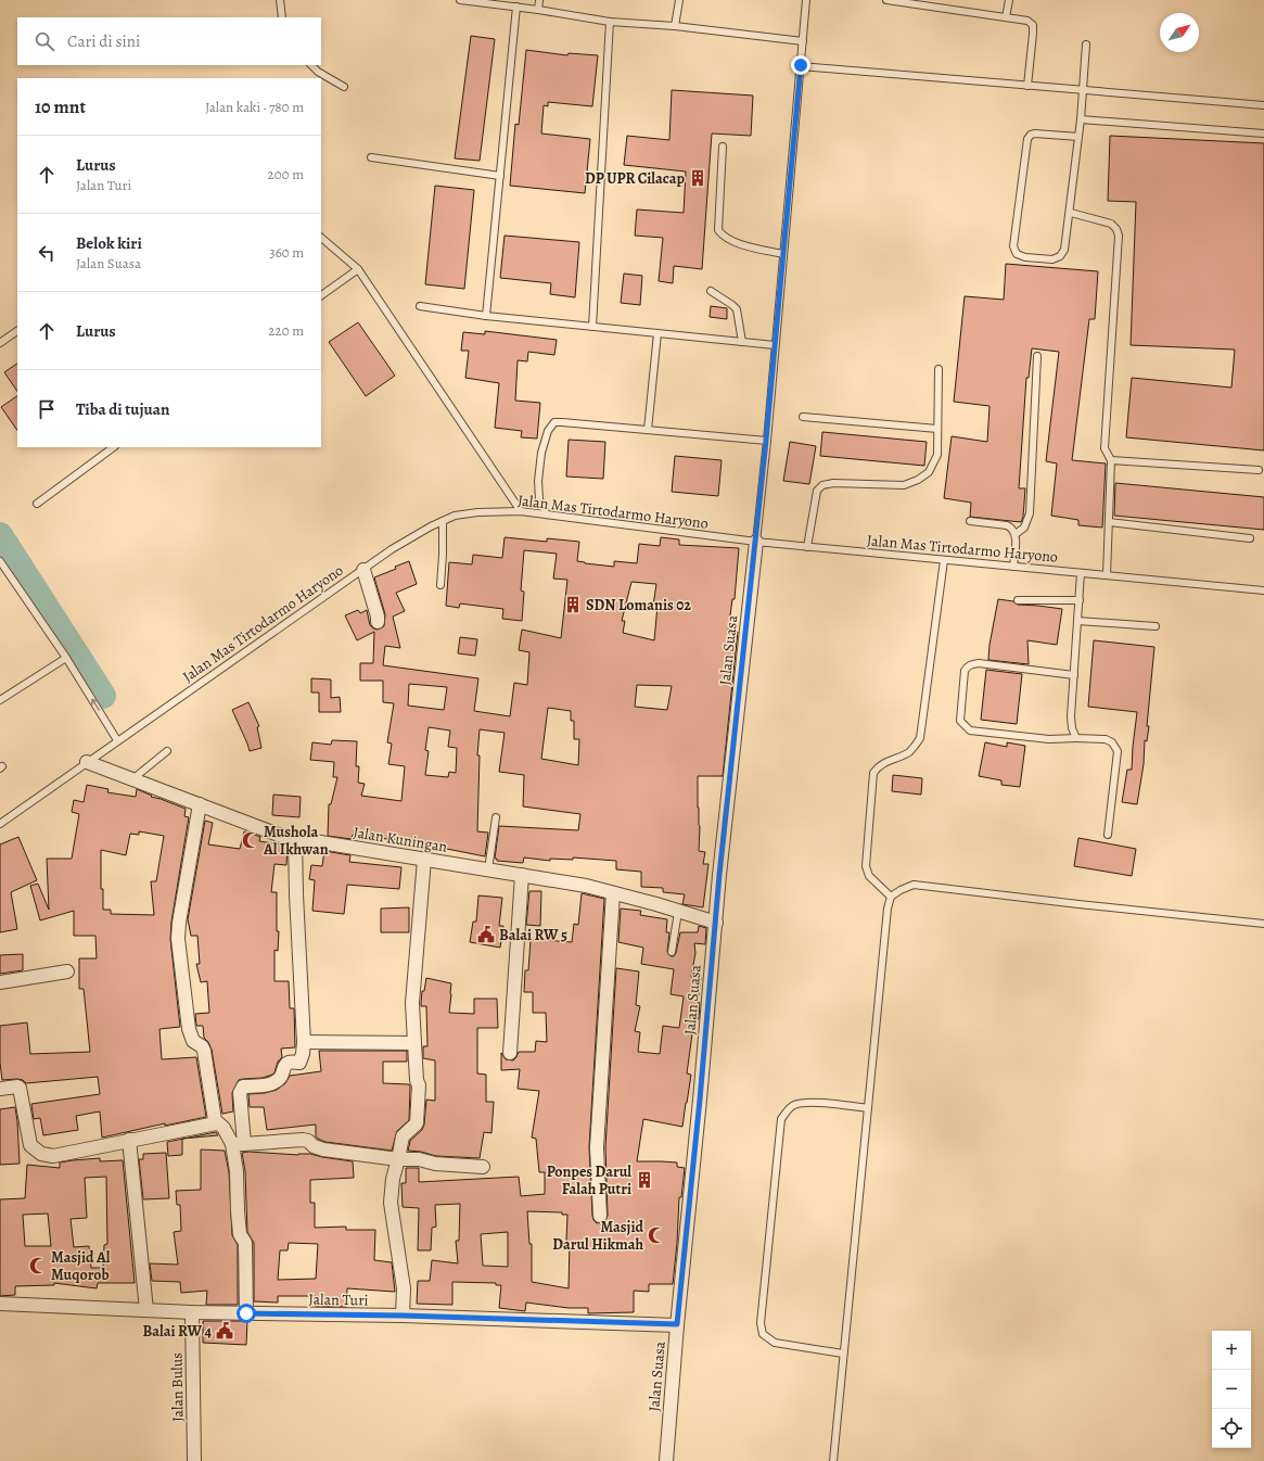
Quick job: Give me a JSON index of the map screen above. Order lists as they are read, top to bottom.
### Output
{
  "streets": {
    "street": [
      "Jalan Suasa",
      "Jalan Kuningan",
      "Jalan Turi",
      "Jalan Bulus"
    ],
    "lane": ["Jalan Mas Tirtodarmo Haryono"]
  },
  "crossings": [
    ["Jalan Mas Tirtodarmo Haryono", "Jalan Suasa"],
    ["Jalan Mas Tirtodarmo Haryono", "Jalan Kuningan"],
    ["Jalan Suasa", "Jalan Kuningan"],
    ["Jalan Suasa", "Jalan Turi"],
    ["Jalan Turi", "Jalan Bulus"]
  ],
  "places": {
    "building": ["DP UPR Cilacap", "SDN Lomanis 02", "Ponpes Darul Falah Putri"],
    "mosque": ["Mushola Al Ikhwan", "Masjid Darul Hikmah", "Masjid Al Muqorob"],
    "public building": ["Balai RW 5", "Balai RW 4"]
  },
  "north": "top right",
  "page": {
    "search": "Cari di sini",
    "heading": ["10 mnt", "Jalan kaki · 780 m"],
    "list": [
      ["Lurus", "Jalan Turi", "200 m"],
      ["Belok kiri", "Jalan Suasa", "360 m"],
      ["Lurus", "220 m"],
      "Tiba di tujuan"
    ],
    "map_buttons": ["+", "−"]
  }
}
